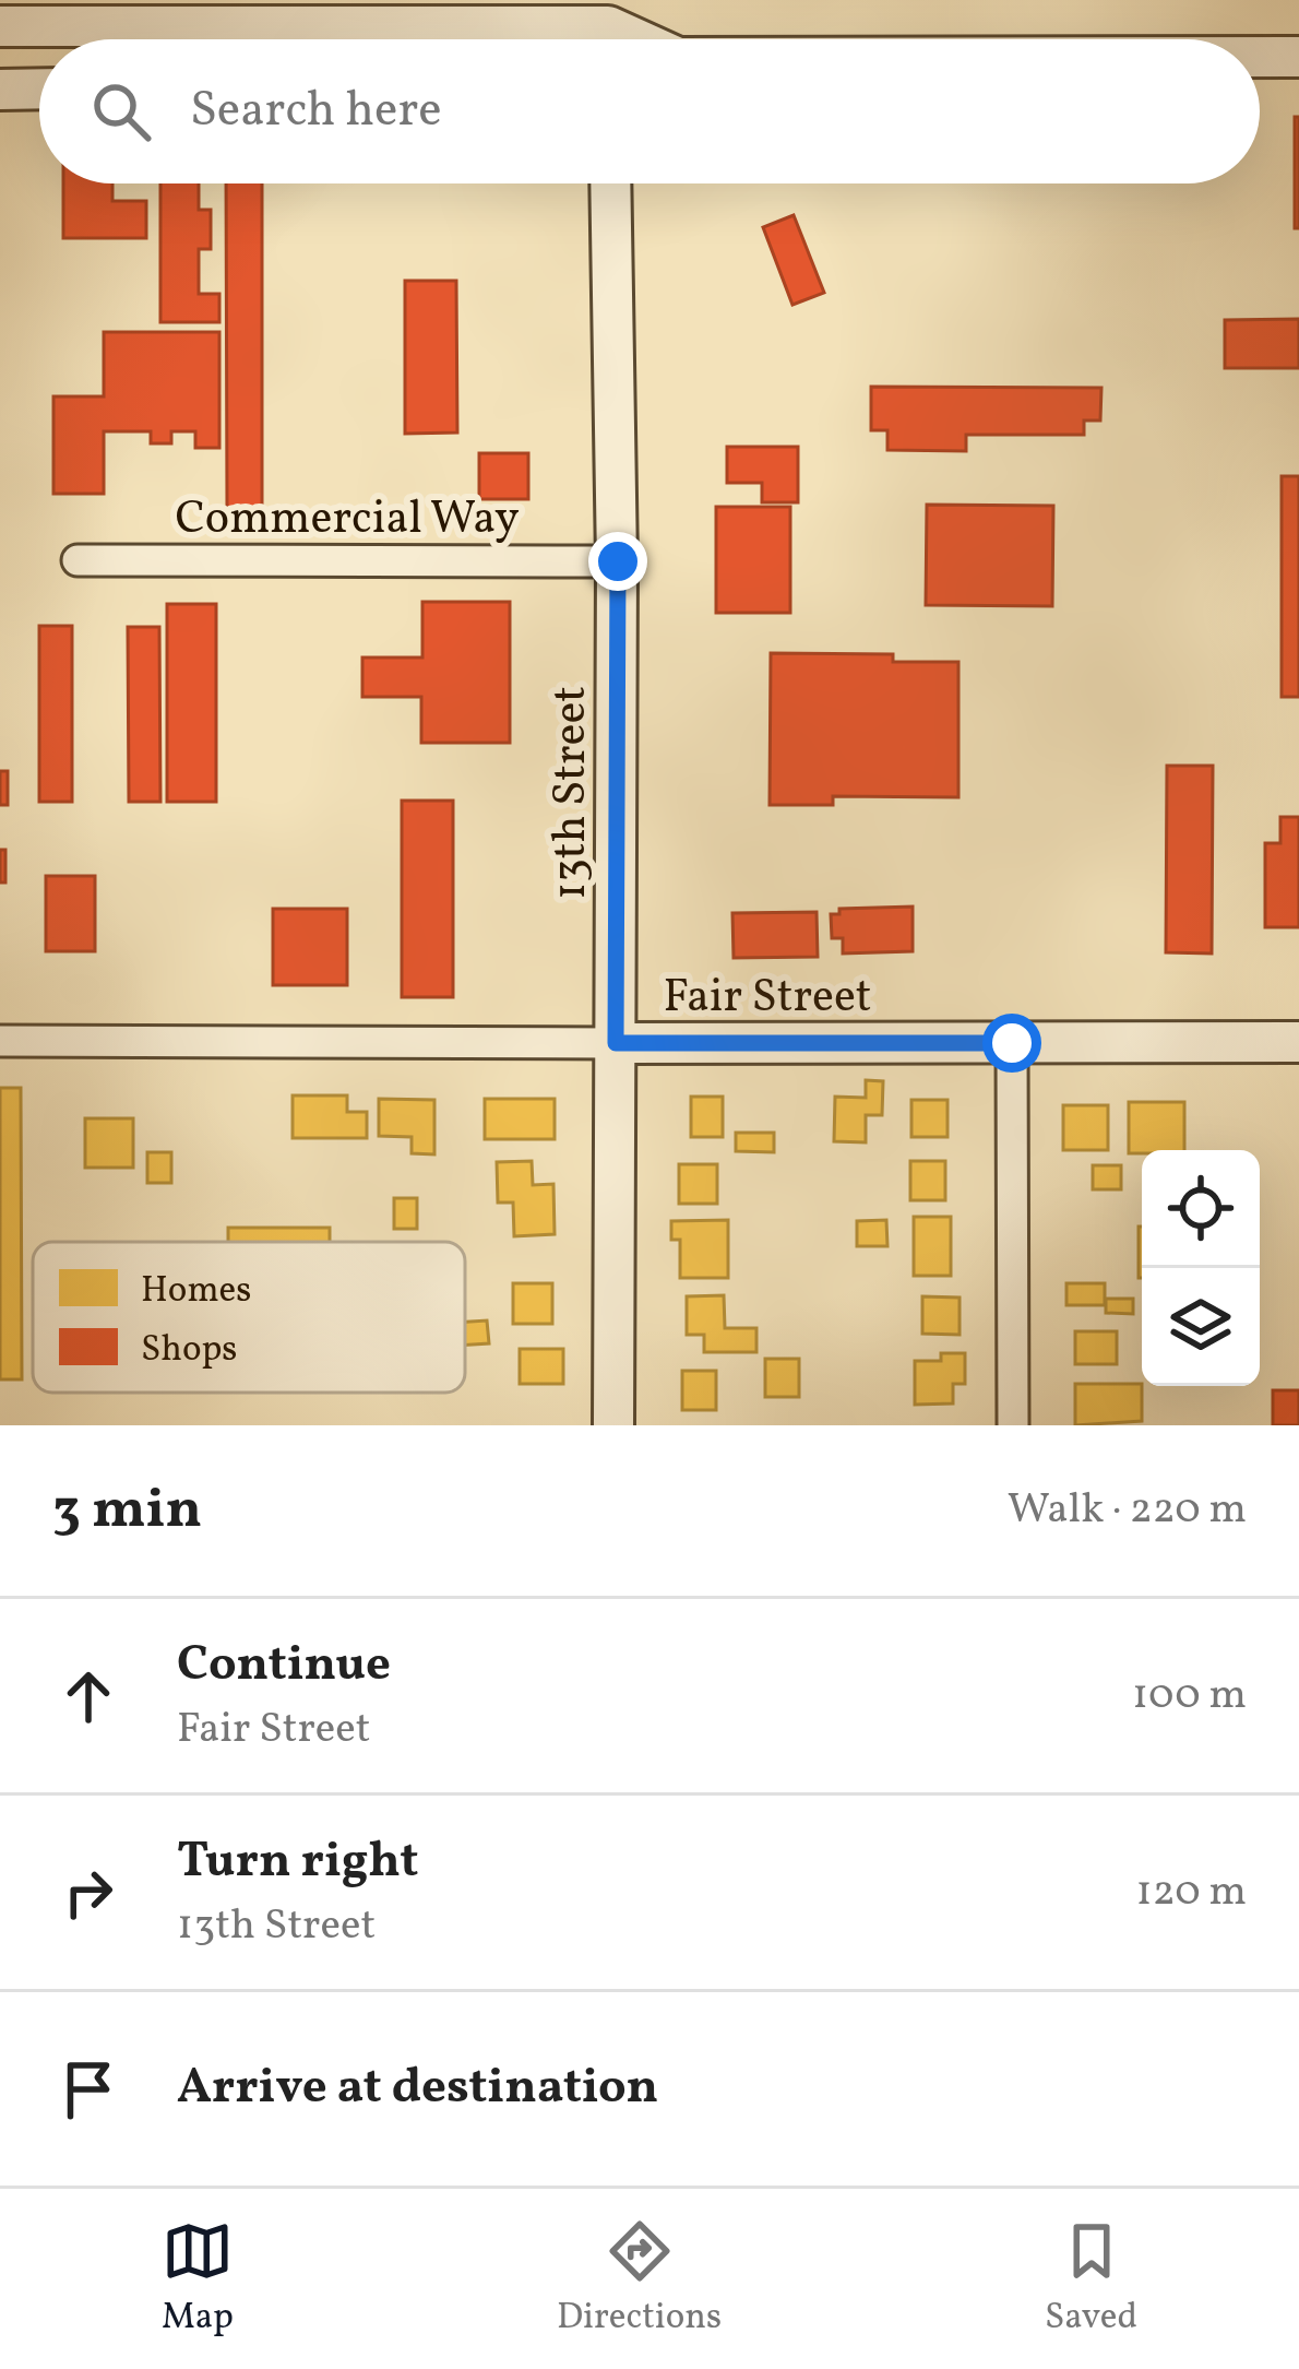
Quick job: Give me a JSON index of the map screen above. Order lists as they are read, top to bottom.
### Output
{
  "streets": {
    "street": ["Commercial Way", "13th Street", "Fair Street"]
  },
  "crossings": [
    ["Commercial Way", "13th Street"],
    ["13th Street", "Fair Street"]
  ],
  "legend": ["Homes", "Shops"],
  "page": {
    "search": "Search here",
    "heading": ["3 min", "Walk · 220 m"],
    "list": [
      ["Continue", "Fair Street", "100 m"],
      ["Turn right", "13th Street", "120 m"],
      "Arrive at destination"
    ],
    "nav": ["Map", "Directions", "Saved"]
  }
}
